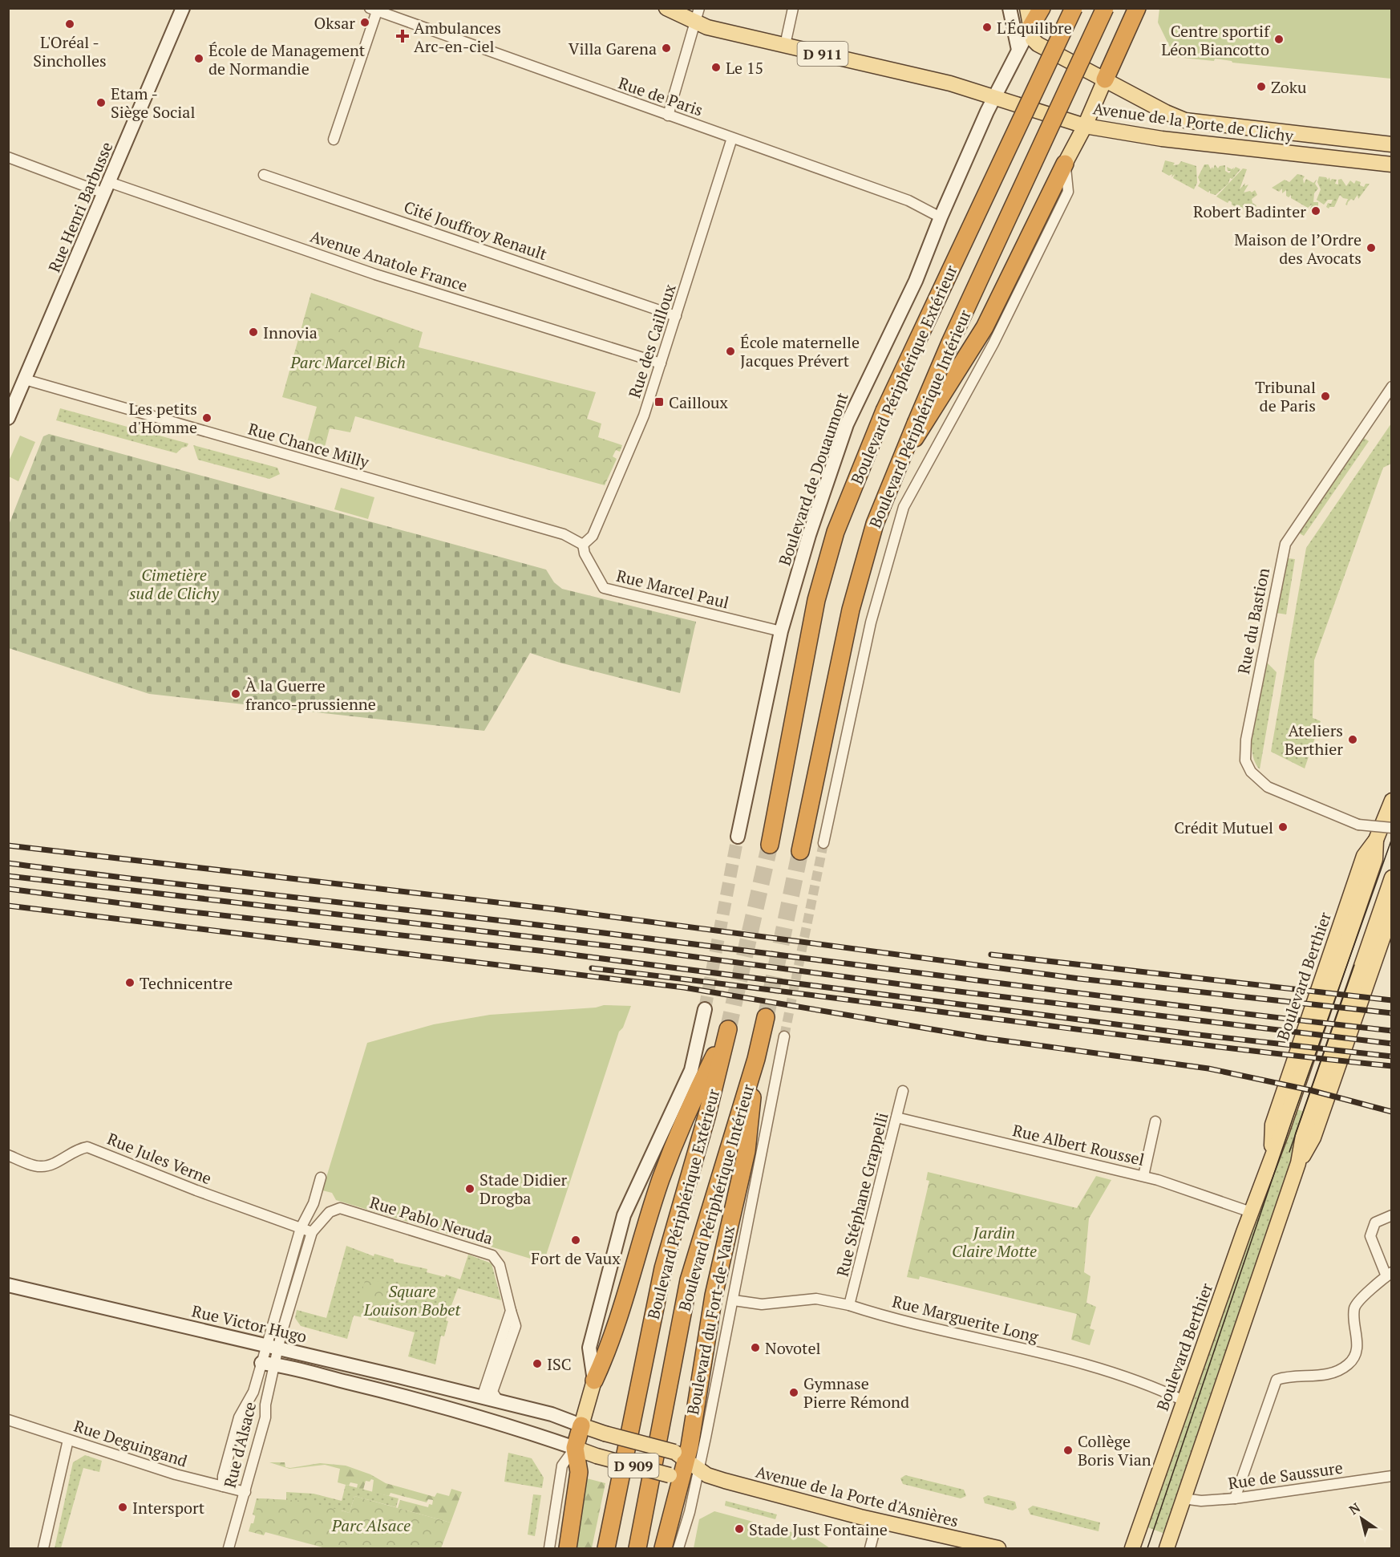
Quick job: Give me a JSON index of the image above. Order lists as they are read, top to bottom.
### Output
{
  "streets": {
    "highway": ["Boulevard Périphérique Extérieur", "Boulevard Périphérique Intérieur"],
    "main road": [
      "D 911",
      "Avenue de la Porte de Clichy",
      "Rue Henri Barbusse",
      "Boulevard de Douaumont",
      "Boulevard Berthier",
      "Rue Victor Hugo",
      "D 909",
      "Avenue de la Porte d'Asnières"
    ],
    "street": [
      "Rue de Paris",
      "Cité Jouffroy Renault",
      "Avenue Anatole France",
      "Rue des Cailloux",
      "Rue Chance Milly",
      "Rue Marcel Paul",
      "Rue du Bastion",
      "Rue Albert Roussel",
      "Rue Jules Verne",
      "Rue Stéphane Grappelli",
      "Rue Pablo Neruda",
      "Rue Marguerite Long",
      "Boulevard du Fort-de-Vaux",
      "Rue Deguingand",
      "Rue d'Alsace",
      "Rue de Saussure"
    ]
  },
  "crossings": [
    ["D 911", "Avenue de la Porte de Clichy"],
    ["D 911", "Boulevard de Douaumont"],
    ["Rue de Paris", "Rue des Cailloux"],
    ["Rue de Paris", "Boulevard de Douaumont"],
    ["Avenue de la Porte de Clichy", "Boulevard de Douaumont"],
    ["Rue Henri Barbusse", "Avenue Anatole France"],
    ["Rue Henri Barbusse", "Rue Chance Milly"],
    ["Cité Jouffroy Renault", "Rue des Cailloux"],
    ["Avenue Anatole France", "Rue des Cailloux"],
    ["Rue des Cailloux", "Rue Chance Milly"],
    ["Rue des Cailloux", "Rue Marcel Paul"],
    ["Rue Chance Milly", "Rue Marcel Paul"],
    ["Boulevard de Douaumont", "Rue Marcel Paul"],
    ["Boulevard Berthier", "Rue Albert Roussel"],
    ["Boulevard Berthier", "Rue Marguerite Long"],
    ["Rue Albert Roussel", "Rue Stéphane Grappelli"],
    ["Rue Stéphane Grappelli", "Rue Marguerite Long"],
    ["Rue Pablo Neruda", "Rue Victor Hugo"],
    ["Rue Pablo Neruda", "Rue d'Alsace"],
    ["Rue Pablo Neruda", "Avenue de la Porte d'Asnières"],
    ["Rue Marguerite Long", "Boulevard du Fort-de-Vaux"],
    ["Boulevard du Fort-de-Vaux", "Avenue de la Porte d'Asnières"],
    ["Rue Victor Hugo", "Rue d'Alsace"],
    ["Rue Victor Hugo", "Avenue de la Porte d'Asnières"],
    ["Rue Deguingand", "Rue d'Alsace"],
    ["Rue d'Alsace", "D 909"],
    ["Rue d'Alsace", "Avenue de la Porte d'Asnières"],
    ["D 909", "Avenue de la Porte d'Asnières"]
  ],
  "parks": [
    "Parc Marcel Bich",
    "Cimetière sud de Clichy",
    "Jardin Claire Motte",
    "Square Louison Bobet",
    "Parc Alsace"
  ],
  "places": {
    "other": [
      "Oksar",
      "L'Oréal - Sincholles",
      "L'Équilibre",
      "Centre sportif Léon Biancotto",
      "Villa Garena",
      "École de Management de Normandie",
      "Le 15",
      "Zoku",
      "Etam - Siège Social",
      "Robert Badinter",
      "Maison de l’Ordre des Avocats",
      "Innovia",
      "École maternelle Jacques Prévert",
      "Tribunal de Paris",
      "Les petits d'Homme",
      "À la Guerre franco-prussienne",
      "Ateliers Berthier",
      "Crédit Mutuel",
      "Technicentre",
      "Stade Didier Drogba",
      "Fort de Vaux",
      "Novotel",
      "ISC",
      "Gymnase Pierre Rémond",
      "Collège Boris Vian",
      "Intersport",
      "Stade Just Fontaine"
    ],
    "health": ["Ambulances Arc-en-ciel"],
    "transit": ["Cailloux"]
  },
  "north": "top left"
}
